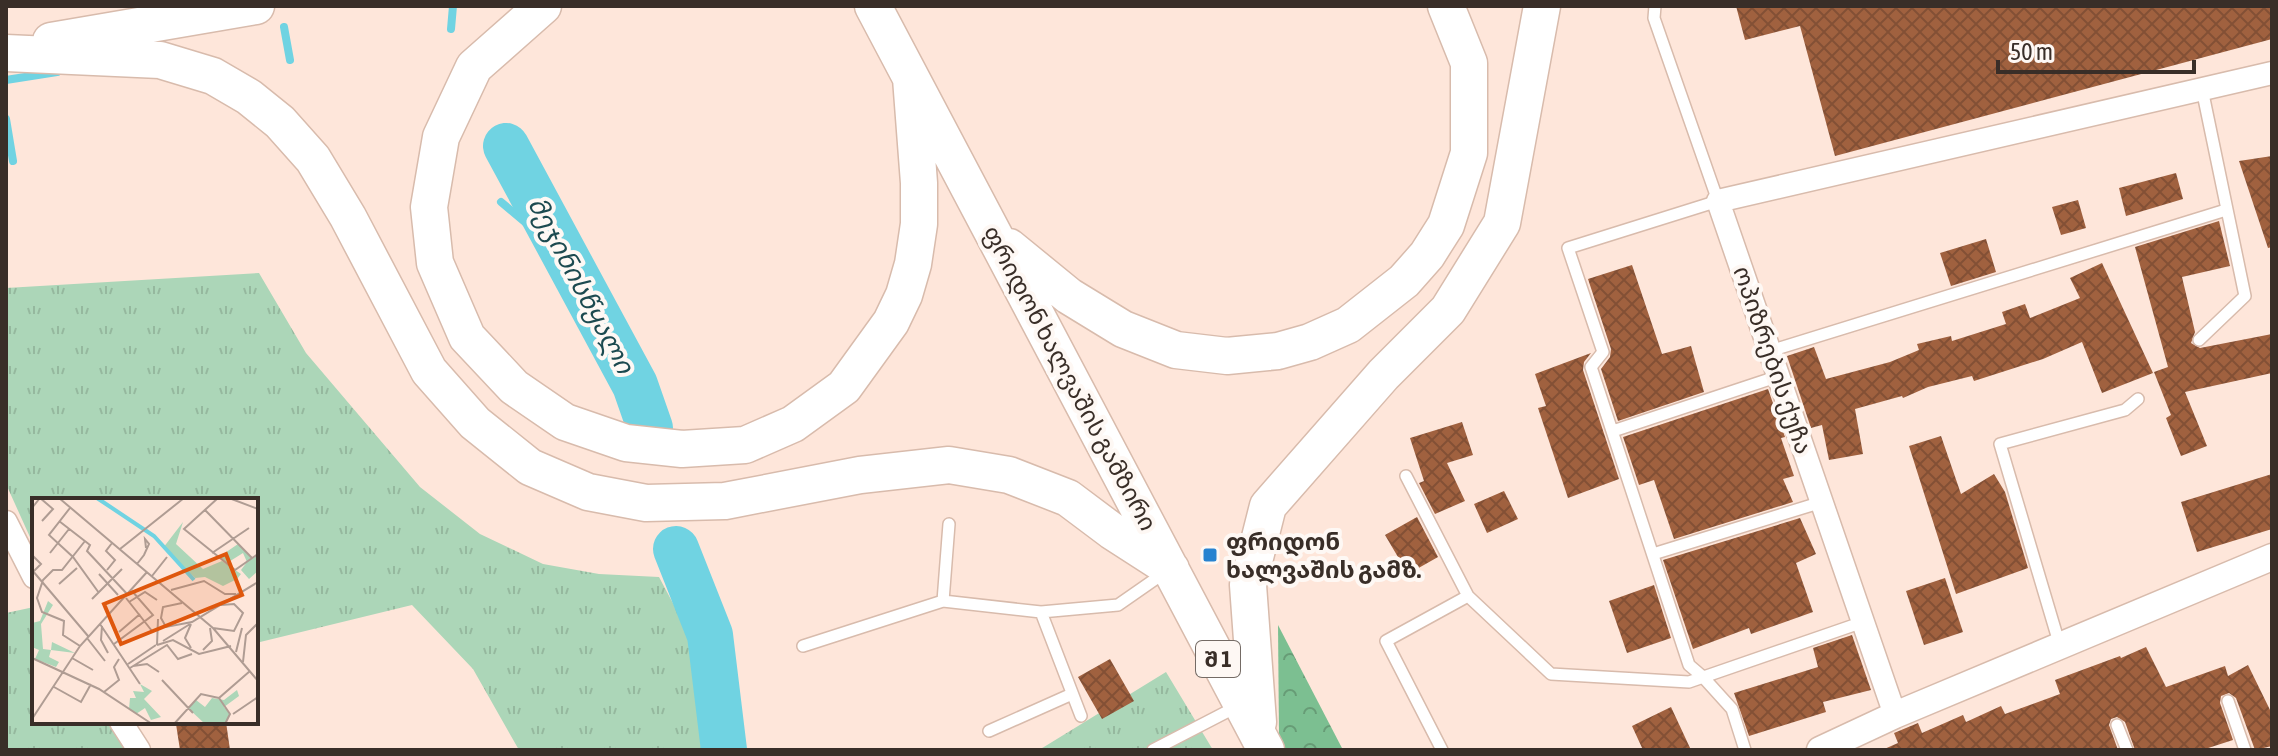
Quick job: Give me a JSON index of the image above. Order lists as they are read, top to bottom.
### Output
{
  "streets": {
    "highway": ["ფრიდონ ხალვაშის გამზირი", "შ 1"],
    "street": ["ოპიზრების ქუჩა"]
  },
  "water": ["მეჯინისწყალი"],
  "places": {
    "transit": ["ფრიდონ ხალვაშის გამზ."]
  },
  "scale_bar": "50 m"
}
